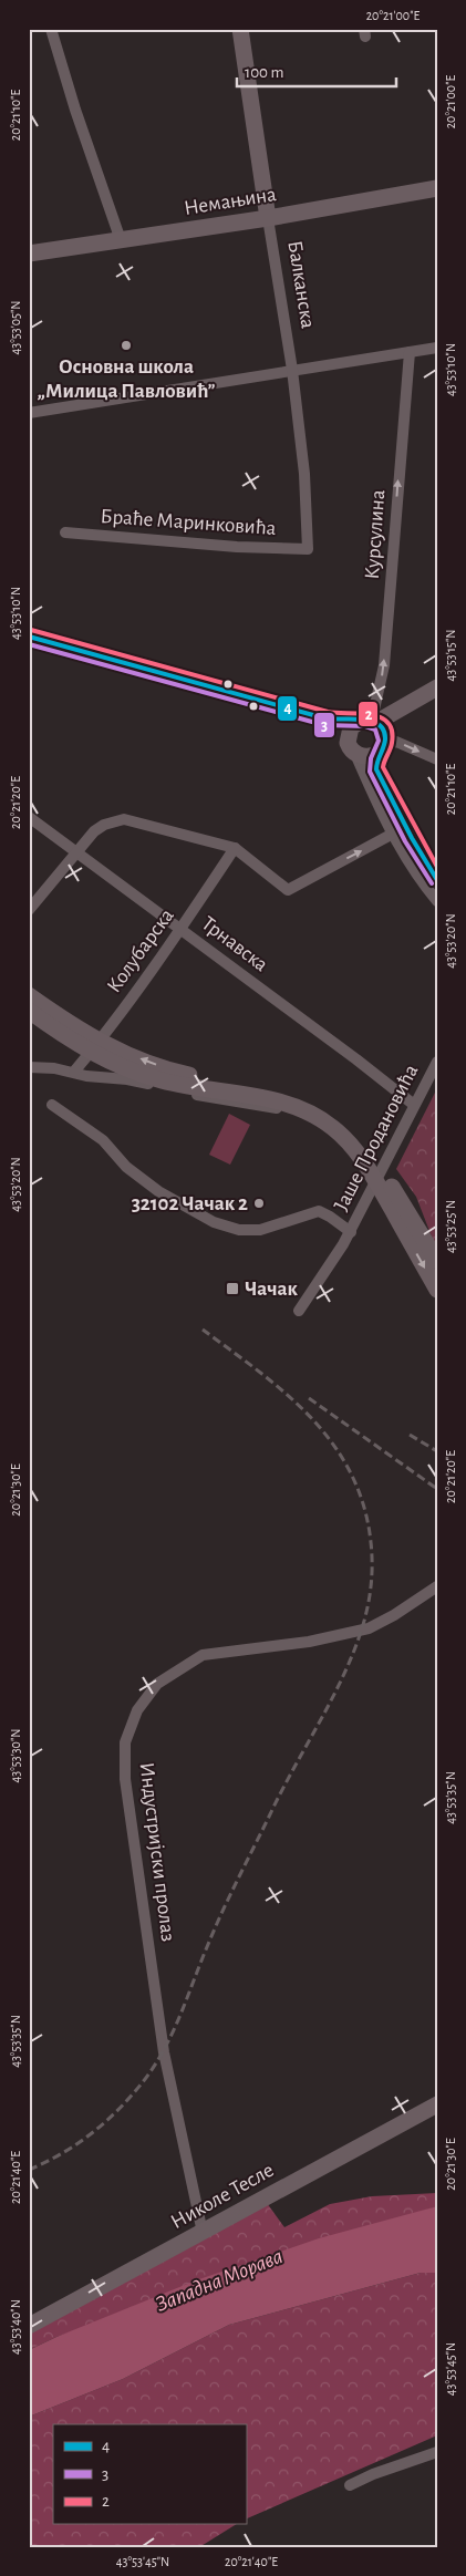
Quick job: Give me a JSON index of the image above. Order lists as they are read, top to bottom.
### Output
{
  "streets": {
    "street": [
      "Немањина",
      "Балканска",
      "Браће Маринковића",
      "Курсулина",
      "Трнавска",
      "Колубарска",
      "Јаше Продановића",
      "Индустријски пролаз",
      "Николе Тесле"
    ]
  },
  "crossings": [
    ["Немањина", "Балканска"],
    ["Балканска", "Браће Маринковића"],
    ["Трнавска", "Колубарска"],
    ["Трнавска", "Јаше Продановића"],
    ["Индустријски пролаз", "Николе Тесле"]
  ],
  "one_way": ["Курсулина"],
  "water": ["Западна Морава"],
  "places": {
    "other": ["Основна школа „Милица Павловић”", "32102 Чачак 2"],
    "transit": ["Чачак"]
  },
  "lines": ["transit line 2", "transit line 4", "transit line 3"],
  "legend": ["4", "3", "2"],
  "scale_bar": "100 m",
  "coordinates": [
    "20°21'00\"E",
    "20°21'10\"E",
    "43°53'05\"N",
    "43°53'10\"N",
    "43°53'15\"N",
    "20°21'20\"E",
    "43°53'20\"N",
    "43°53'25\"N",
    "20°21'30\"E",
    "43°53'30\"N",
    "43°53'35\"N",
    "20°21'40\"E",
    "43°53'40\"N",
    "43°53'45\"N"
  ]
}
